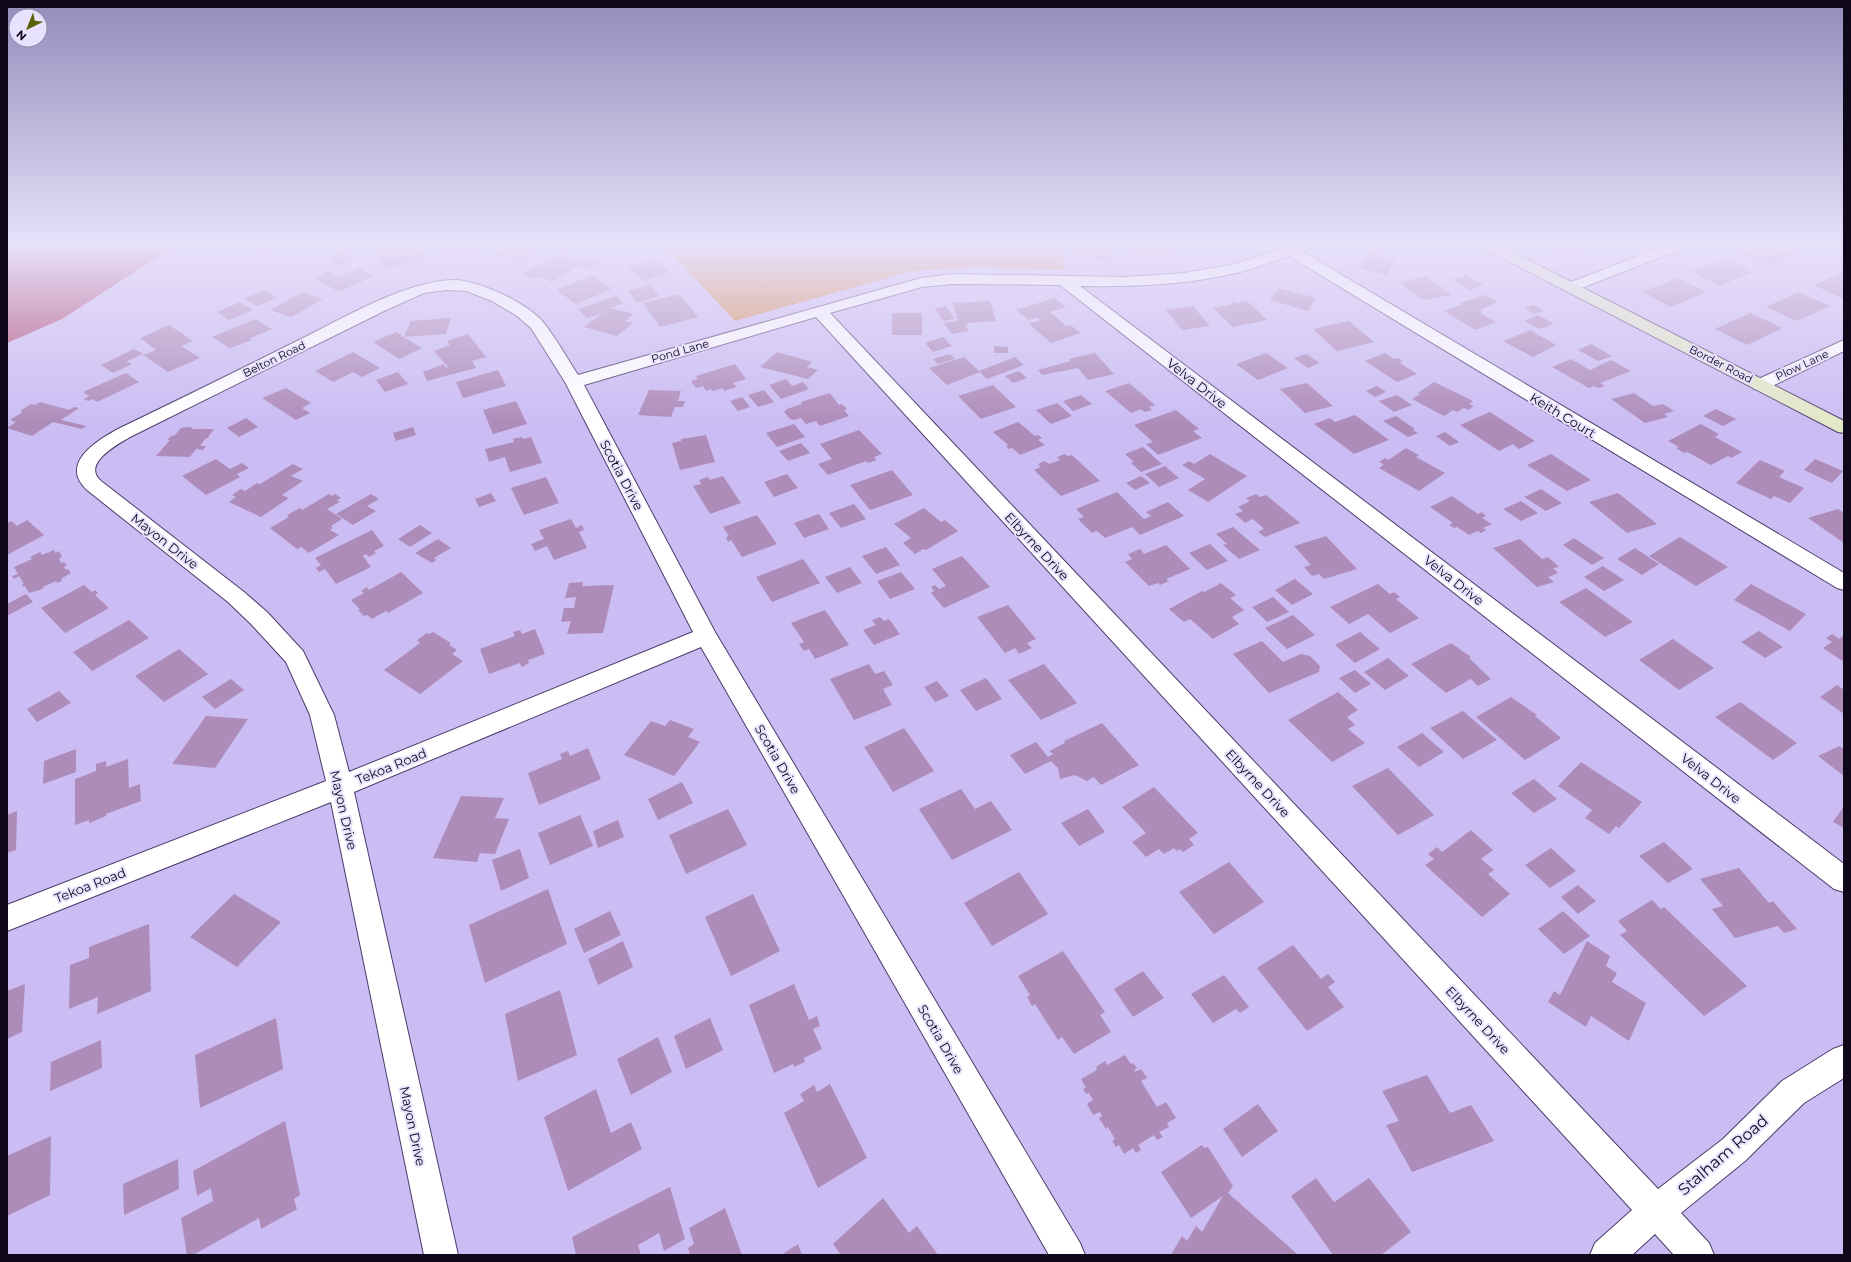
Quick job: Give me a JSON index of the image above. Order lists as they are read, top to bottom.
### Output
{
  "streets": {
    "street": [
      "Pond Lane",
      "Belton Road",
      "Border Road",
      "Plow Lane",
      "Velva Drive",
      "Keith Court",
      "Scotia Drive",
      "Mayon Drive",
      "Elbyrne Drive",
      "Tekoa Road",
      "Stalham Road"
    ]
  },
  "crossings": [
    ["Pond Lane", "Scotia Drive"],
    ["Pond Lane", "Elbyrne Drive"],
    ["Belton Road", "Mayon Drive"],
    ["Border Road", "Plow Lane"],
    ["Scotia Drive", "Tekoa Road"],
    ["Mayon Drive", "Tekoa Road"],
    ["Elbyrne Drive", "Stalham Road"]
  ],
  "north": "bottom left"
}
